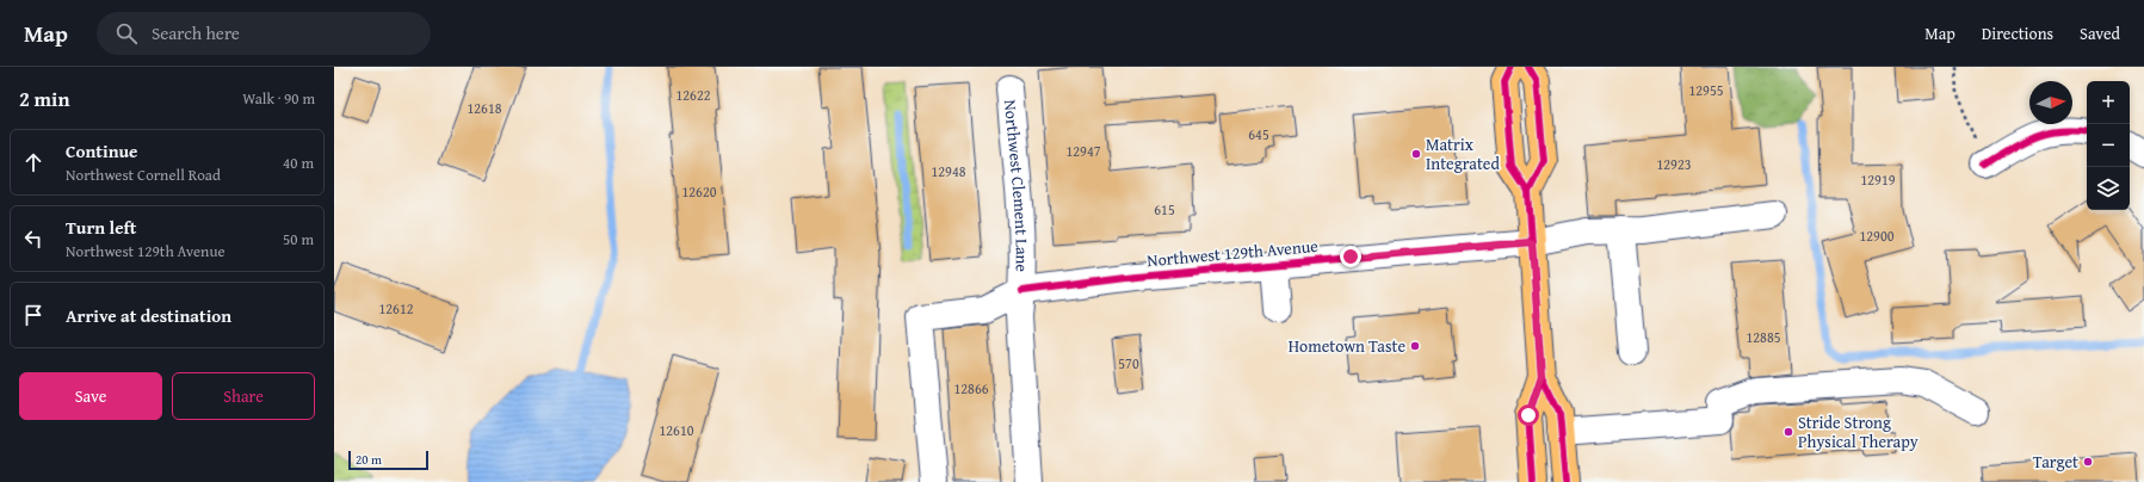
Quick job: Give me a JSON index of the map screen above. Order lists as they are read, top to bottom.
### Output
{
  "streets": {
    "street": ["Northwest Clement Lane", "Northwest 129th Avenue"]
  },
  "crossings": [
    ["Northwest Clement Lane", "Northwest 129th Avenue"]
  ],
  "places": [
    "Matrix Integrated",
    "Hometown Taste",
    "Stride Strong Physical Therapy",
    "Target"
  ],
  "house_numbers": [
    "12955",
    "12622",
    "12618",
    "645",
    "12947",
    "12923",
    "12948",
    "12919",
    "12620",
    "615",
    "12900",
    "12612",
    "12885",
    "570",
    "12866",
    "12610"
  ],
  "scale_bar": "20 m",
  "north": "right",
  "page": {
    "header": "Map",
    "search": "Search here",
    "nav": ["Map", "Directions", "Saved"],
    "heading": ["2 min", "Walk · 90 m"],
    "map_buttons": ["+", "−"],
    "list": [
      ["Continue", "Northwest Cornell Road", "40 m"],
      ["Turn left", "Northwest 129th Avenue", "50 m"],
      "Arrive at destination"
    ],
    "buttons": ["Save", "Share"],
    "scale": "20 m"
  }
}
